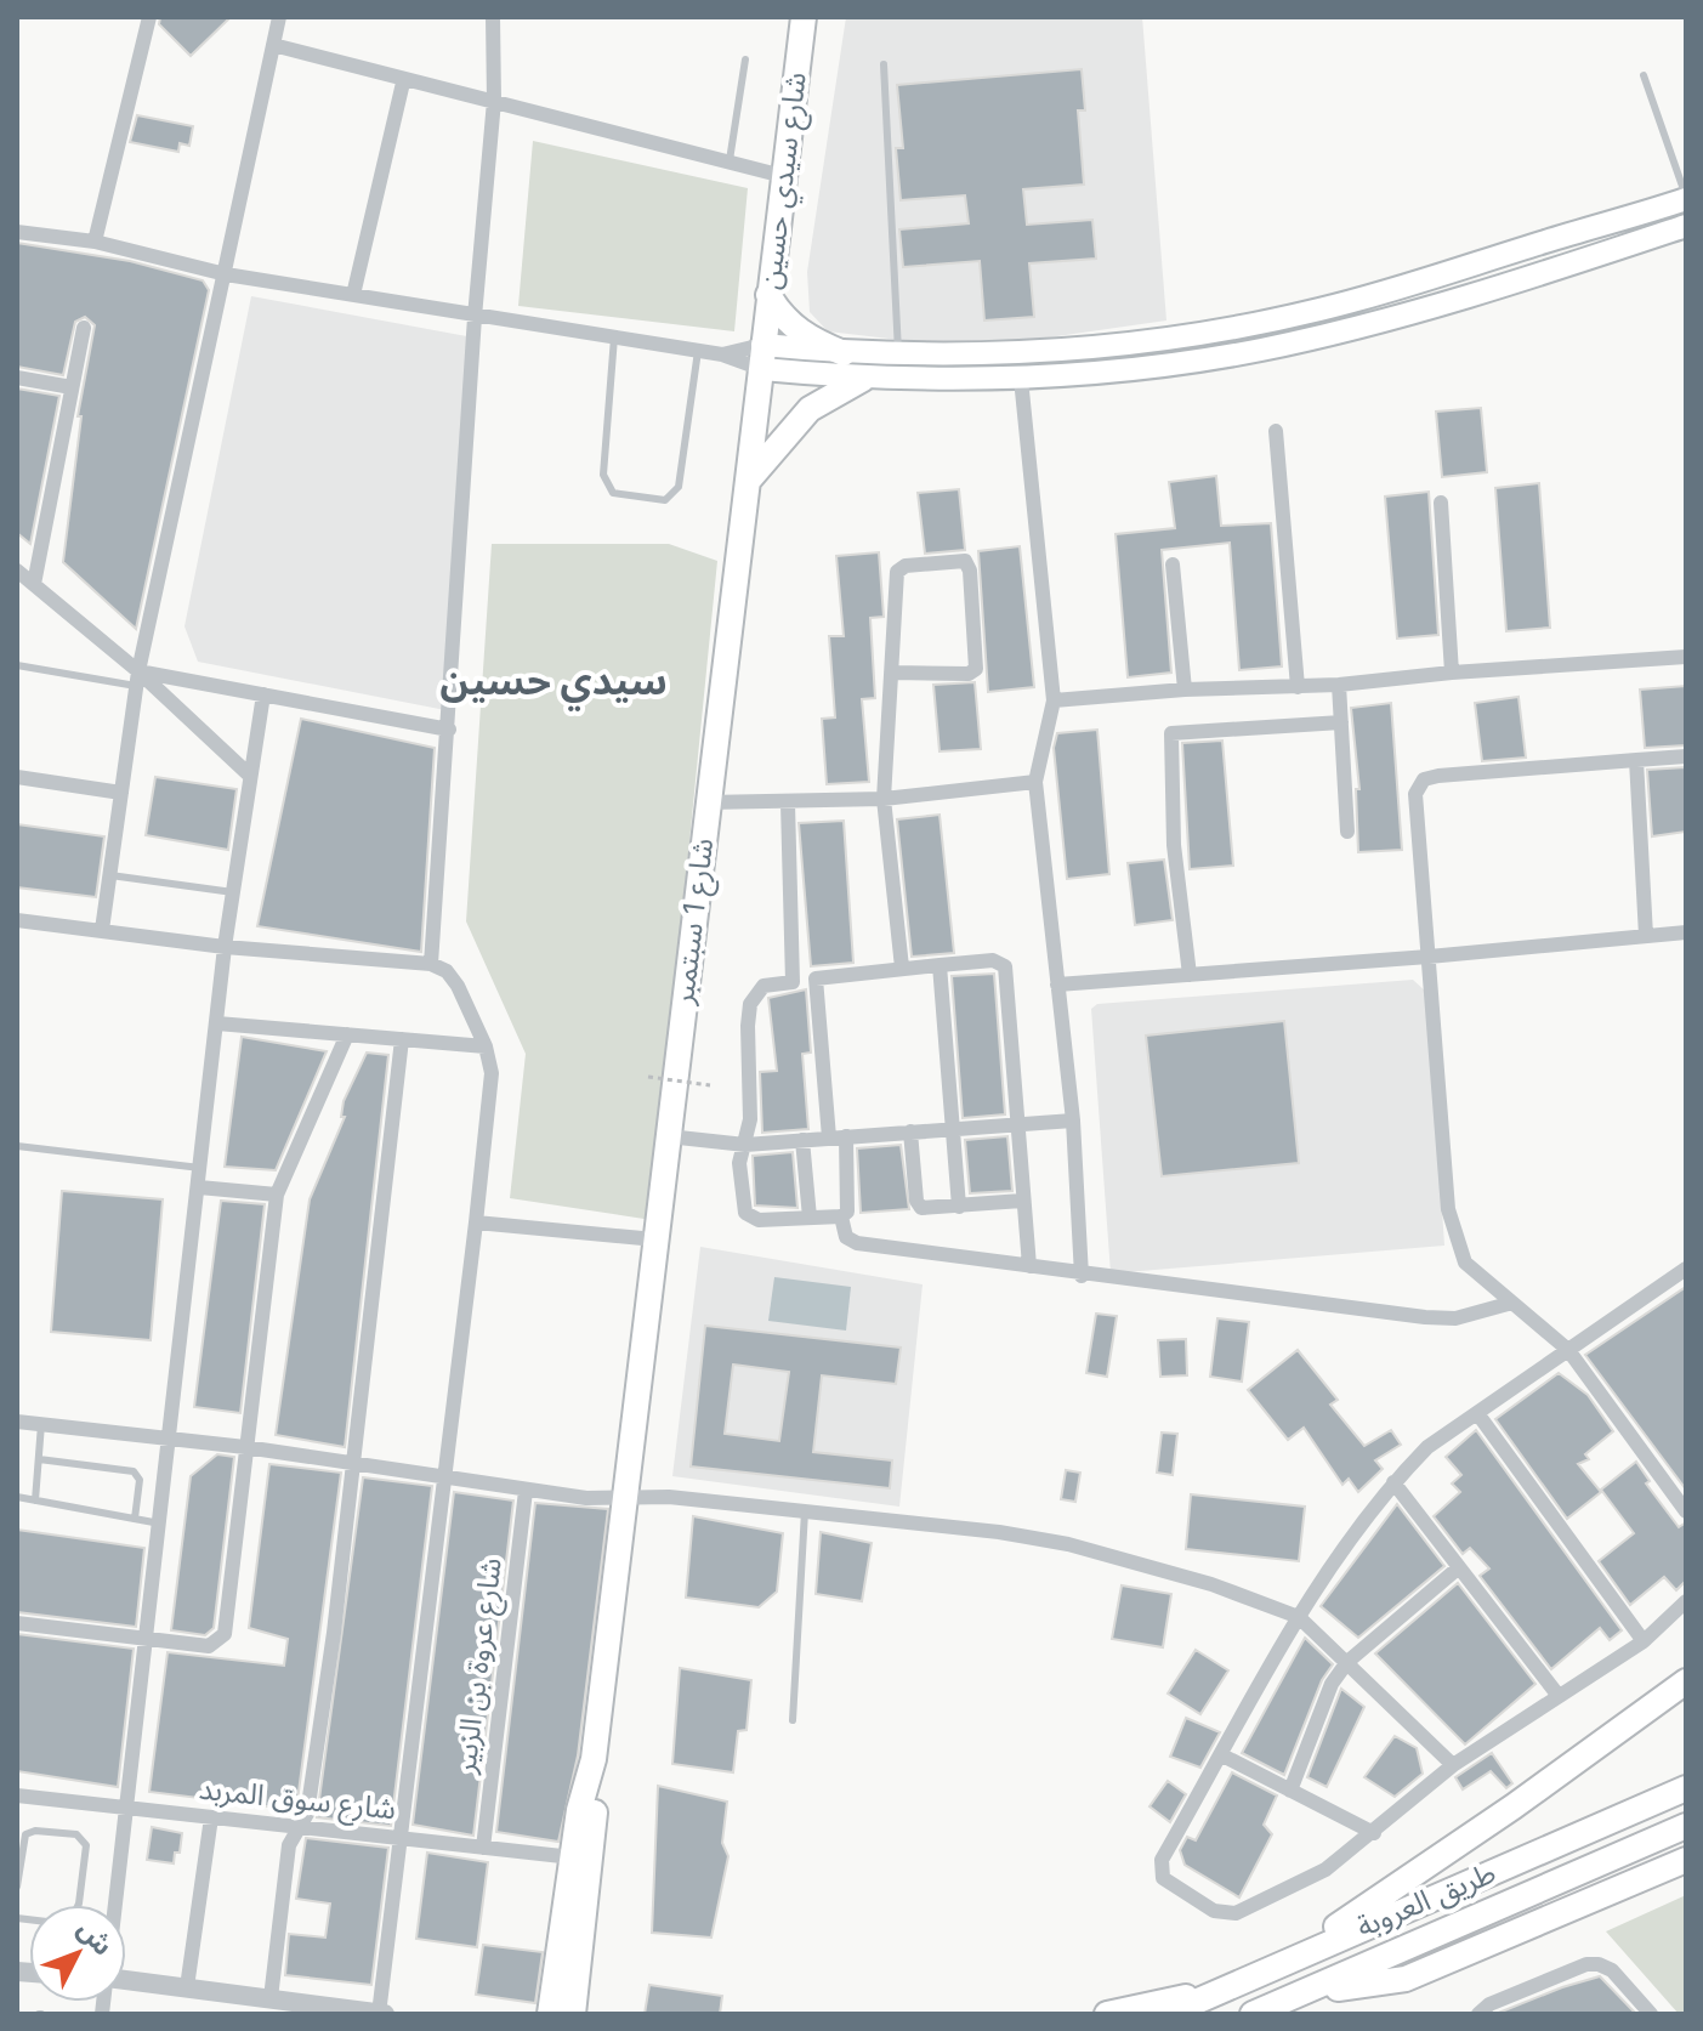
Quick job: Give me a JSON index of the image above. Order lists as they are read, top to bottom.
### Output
{
  "streets": {
    "main road": ["شارع سيدي حسين", "شارع 1 سبتمبر", "طريق العروبة"],
    "street": ["شارع عروة بن الزبير", "شارع سوق المربد"]
  },
  "crossings": [
    ["شارع سيدي حسين", "شارع 1 سبتمبر"],
    ["شارع عروة بن الزبير", "شارع سوق المربد"]
  ],
  "districts": ["سيدي حسين"],
  "north": "top right"
}
